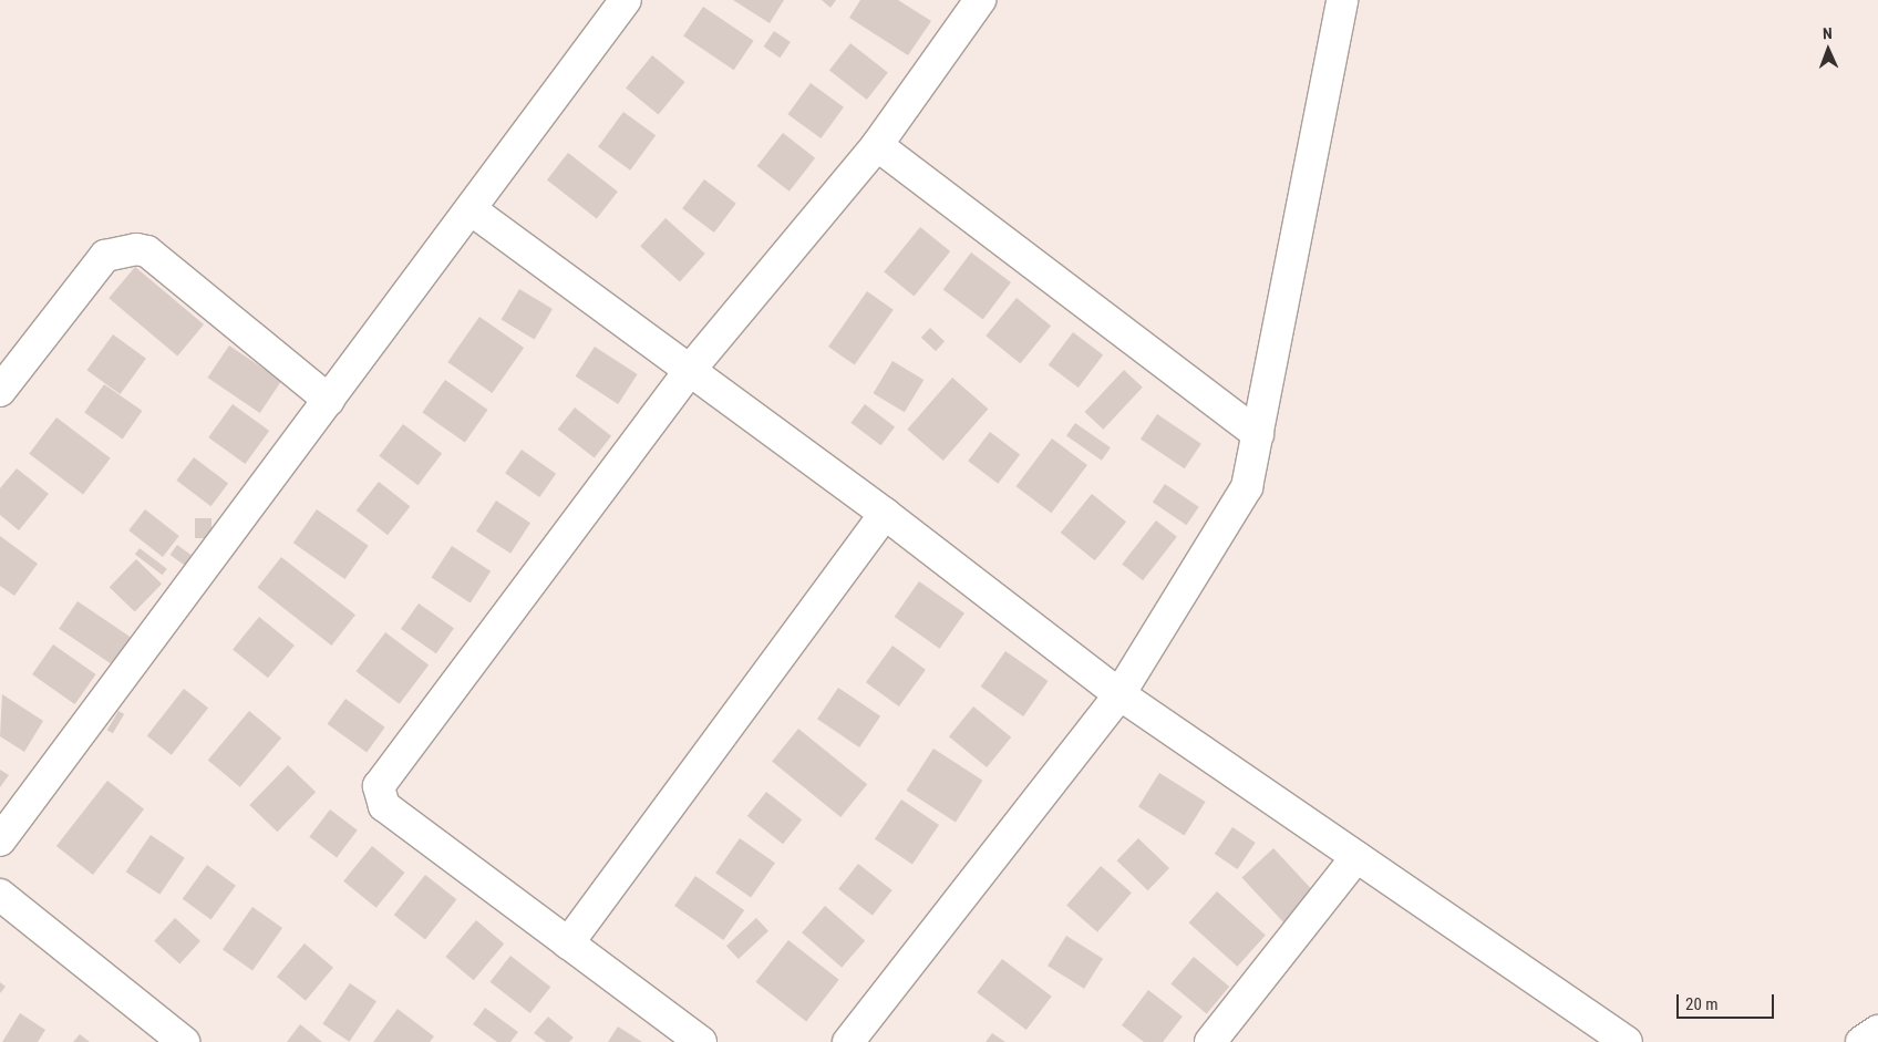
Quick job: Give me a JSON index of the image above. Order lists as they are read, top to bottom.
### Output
{
  "scale_bar": "20 m",
  "north": "top"
}
